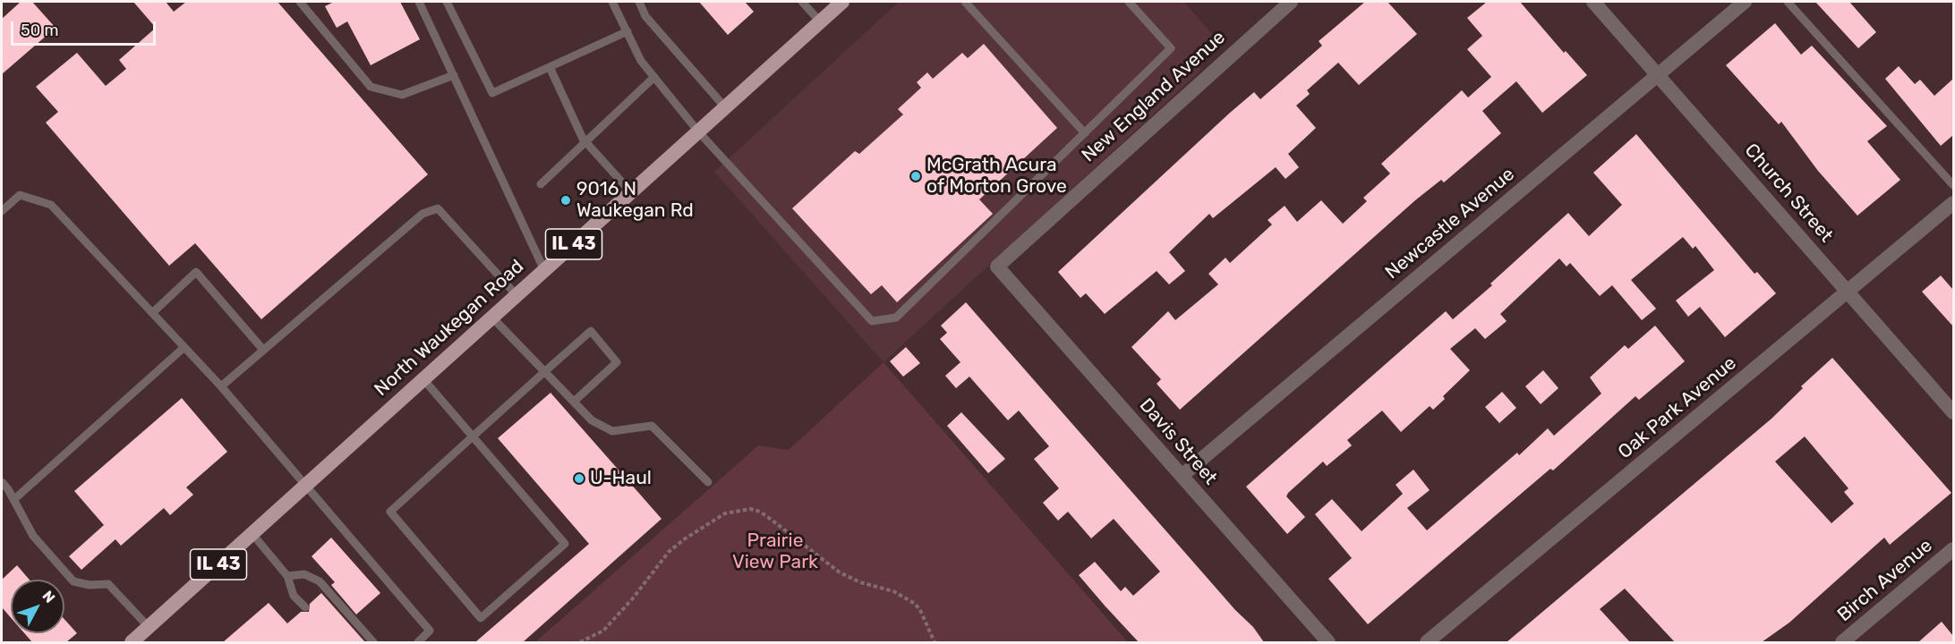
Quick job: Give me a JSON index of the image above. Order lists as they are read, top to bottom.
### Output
{
  "streets": {
    "main road": ["IL 43", "North Waukegan Road"],
    "street": [
      "New England Avenue",
      "Church Street",
      "Newcastle Avenue",
      "Oak Park Avenue",
      "Davis Street",
      "Birch Avenue"
    ]
  },
  "crossings": [
    ["New England Avenue", "Davis Street"],
    ["Church Street", "Newcastle Avenue"],
    ["Church Street", "Oak Park Avenue"],
    ["Newcastle Avenue", "Davis Street"]
  ],
  "parks": ["Prairie View Park"],
  "places": ["McGrath Acura of Morton Grove", "9016 N Waukegan Rd", "U-Haul"],
  "scale_bar": "50 m",
  "north": "top right"
}
